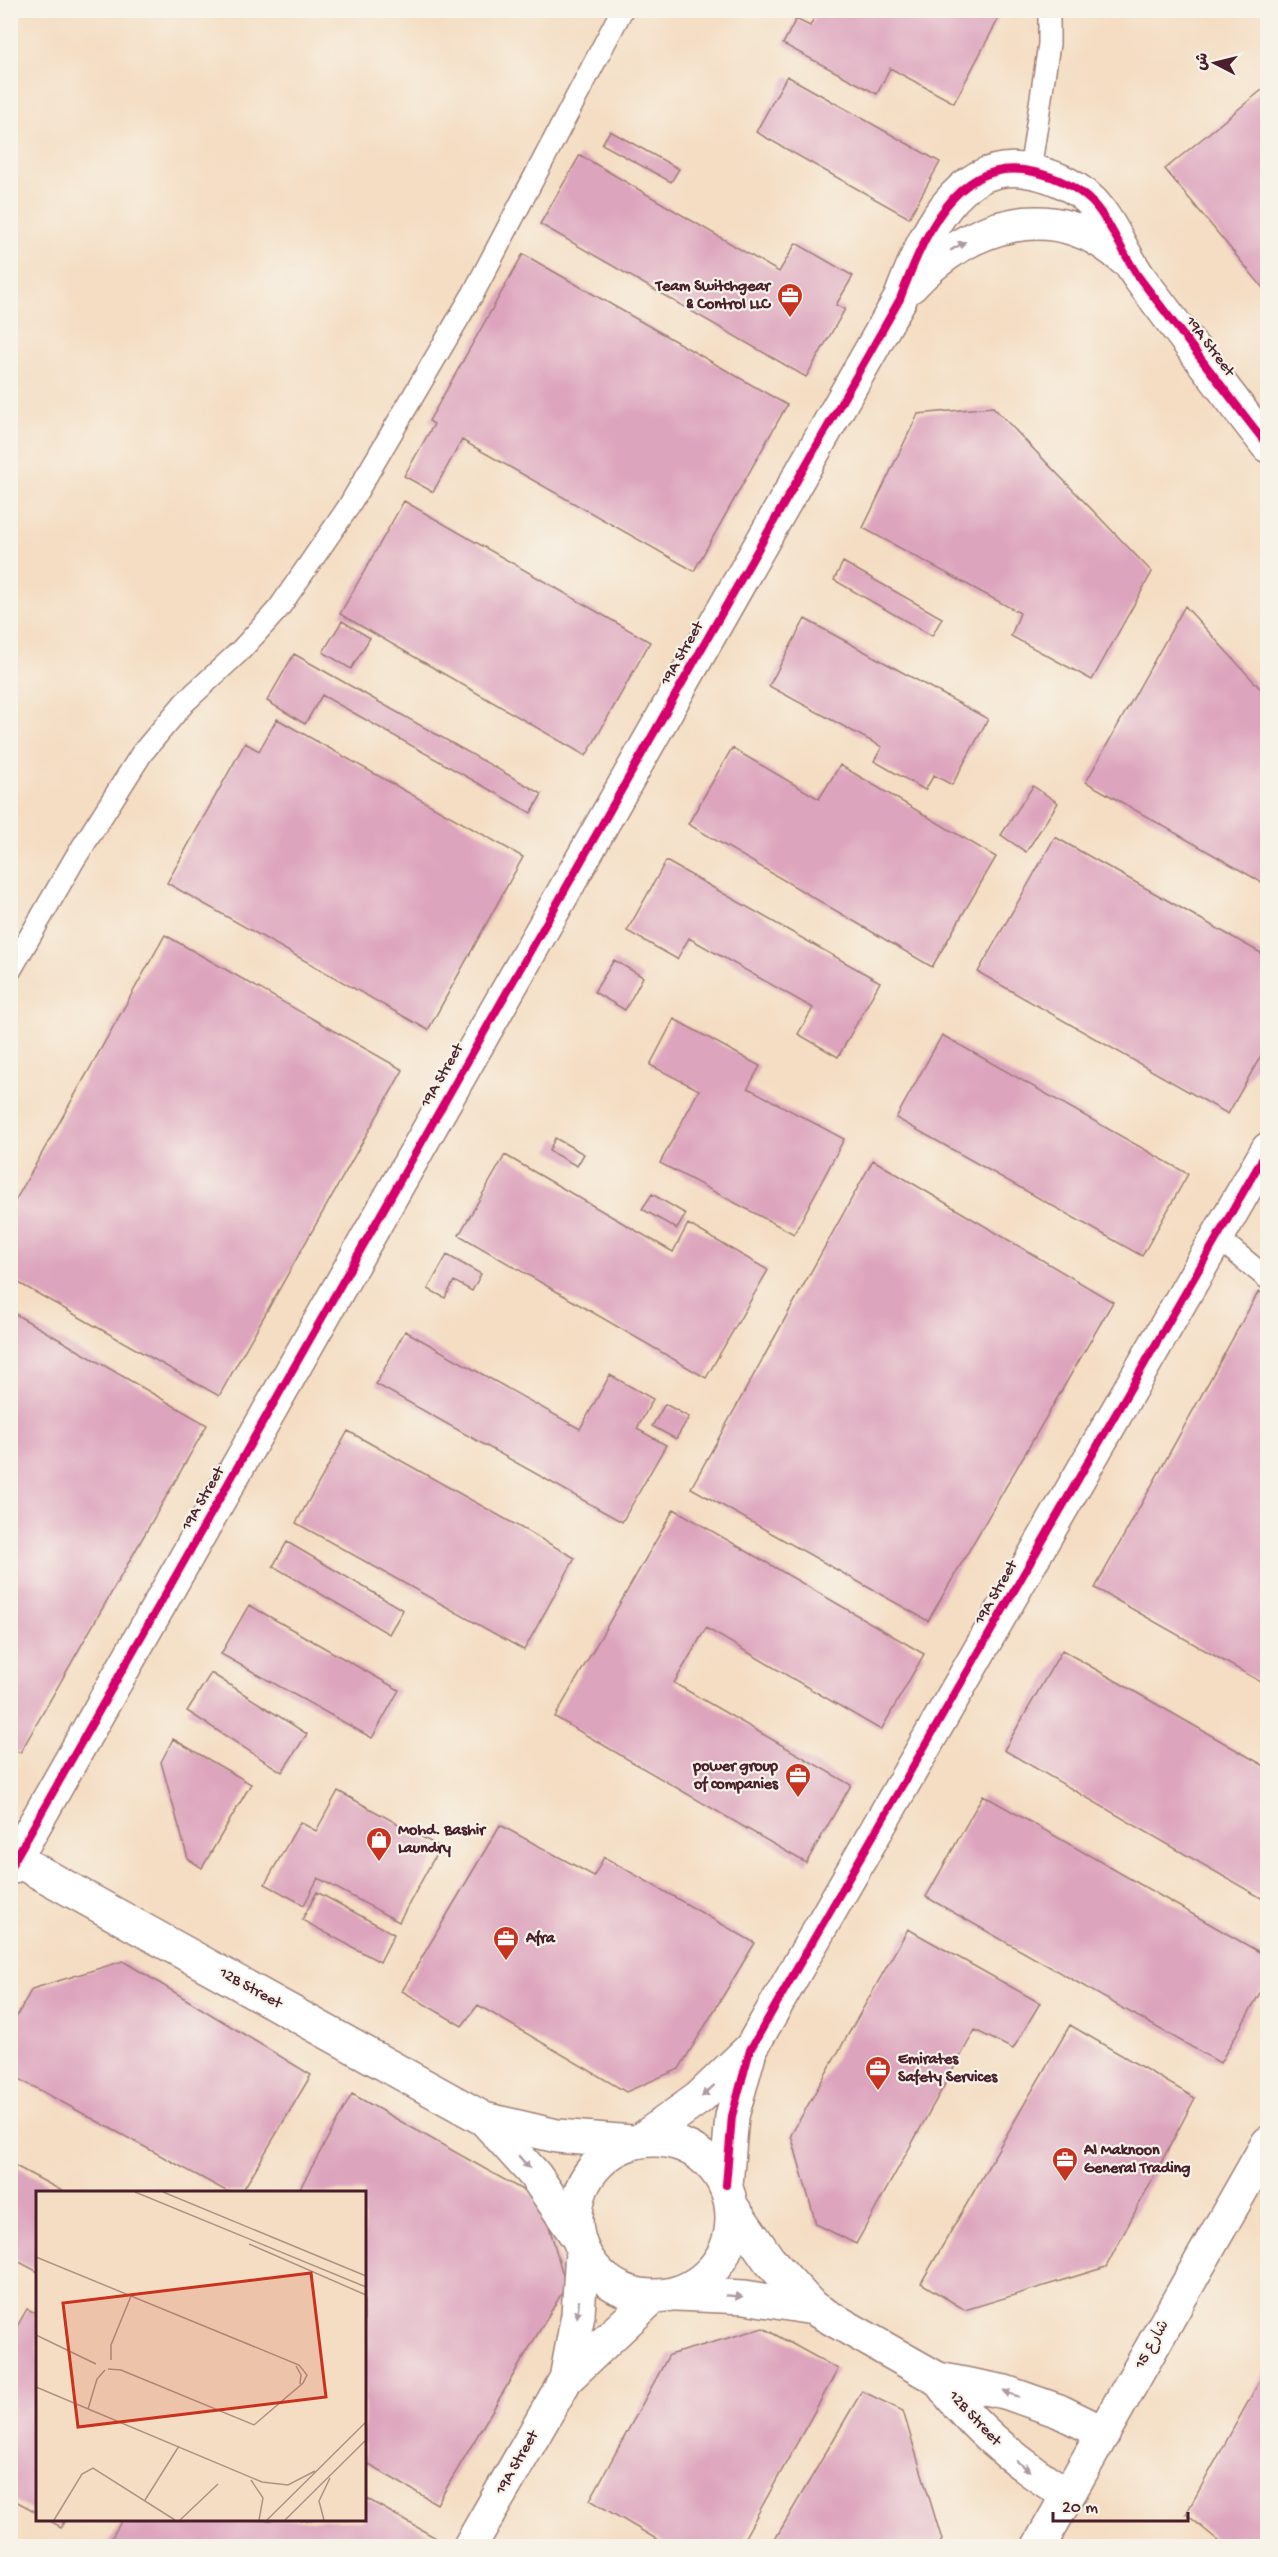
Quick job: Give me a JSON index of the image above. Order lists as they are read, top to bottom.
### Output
{
  "streets": {
    "street": ["19A Street", "12B Street", "شارع 15"]
  },
  "crossings": [
    ["19A Street", "12B Street"],
    ["12B Street", "شارع 15"]
  ],
  "places": {
    "office": [
      "Team Switchgear & Control LLC",
      "power group of companies",
      "Afra",
      "Emirates Safety Services",
      "Al Maknoon General Trading"
    ],
    "shop": ["Mohd. Bashir Laundry"]
  },
  "scale_bar": "20 m",
  "north": "left"
}
